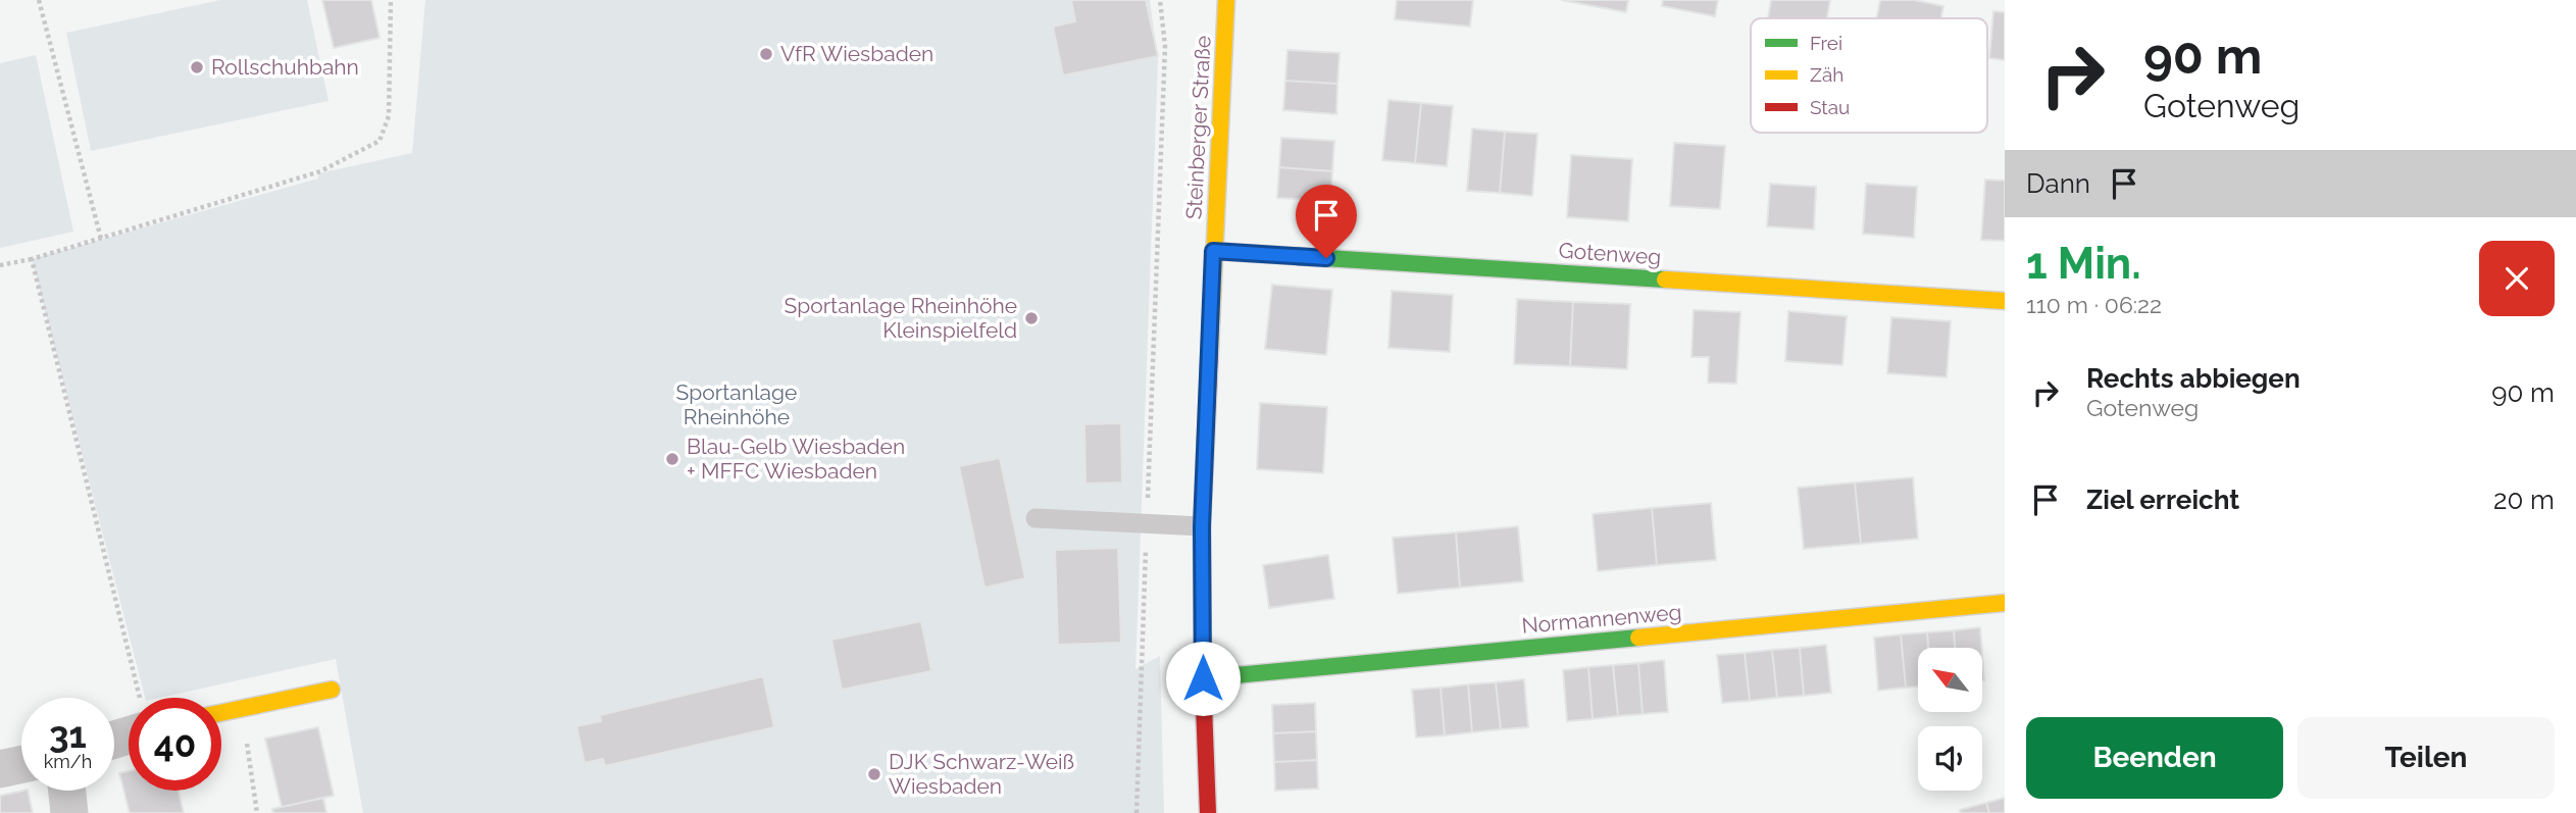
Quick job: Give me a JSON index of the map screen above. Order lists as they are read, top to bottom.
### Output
{
  "streets": {
    "street": ["Steinberger Straße", "Gotenweg", "Normannenweg"]
  },
  "crossings": [
    ["Steinberger Straße", "Gotenweg"],
    ["Steinberger Straße", "Normannenweg"]
  ],
  "parks": ["Sportanlage Rheinhöhe"],
  "places": [
    "VfR Wiesbaden",
    "Rollschuhbahn",
    "Sportanlage Rheinhöhe Kleinspielfeld",
    "Blau-Gelb Wiesbaden + MFFC Wiesbaden",
    "DJK Schwarz-Weiß Wiesbaden"
  ],
  "legend": ["Frei", "Zäh", "Stau"],
  "north": "top left",
  "page": {
    "turn": ["90 m", "Gotenweg"],
    "then": "Dann",
    "heading": ["1 Min.", "110 m · 06:22"],
    "list": [
      {
        "name": "Rechts abbiegen",
        "note": "Gotenweg",
        "value": "90 m"
      },
      {
        "name": "Ziel erreicht",
        "value": "20 m"
      }
    ],
    "speed": "31 km/h",
    "limit": "40",
    "buttons": ["Beenden", "Teilen"]
  }
}
